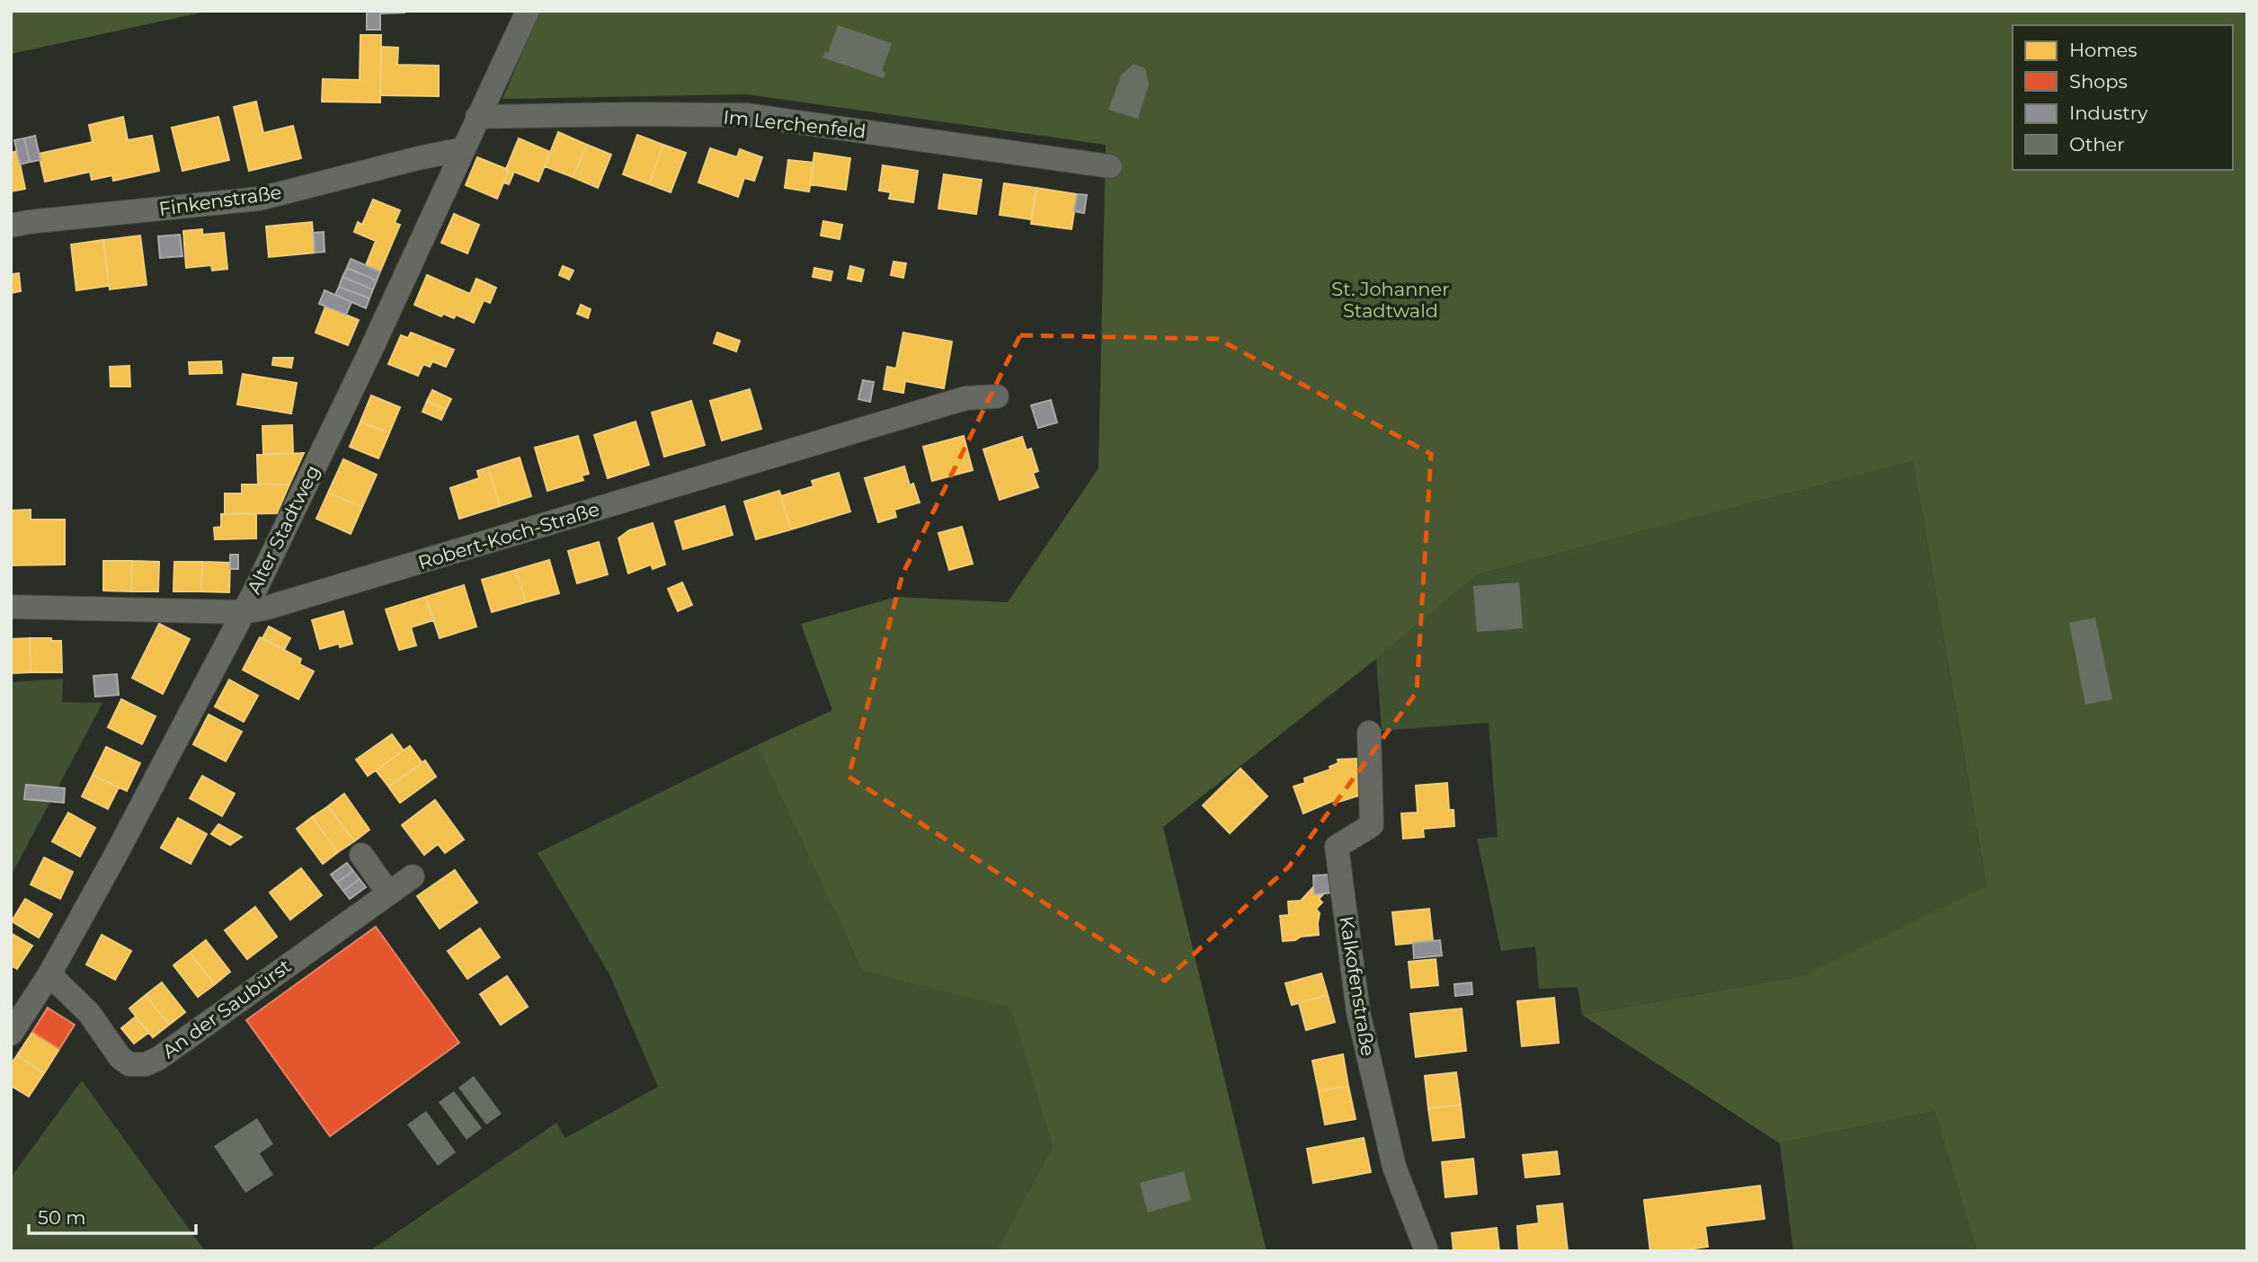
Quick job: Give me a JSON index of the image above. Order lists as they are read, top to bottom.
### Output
{
  "streets": {
    "street": [
      "Im Lerchenfeld",
      "Finkenstraße",
      "Alter Stadtweg",
      "Robert-Koch-Straße",
      "Kalkofenstraße",
      "An der Saubürst"
    ]
  },
  "crossings": [
    ["Im Lerchenfeld", "Alter Stadtweg"],
    ["Finkenstraße", "Alter Stadtweg"],
    ["Alter Stadtweg", "Robert-Koch-Straße"],
    ["Alter Stadtweg", "An der Saubürst"]
  ],
  "parks": ["St. Johanner Stadtwald"],
  "legend": [
    "Homes",
    "Shops",
    "Industry",
    "Other"
  ],
  "scale_bar": "50 m"
}
